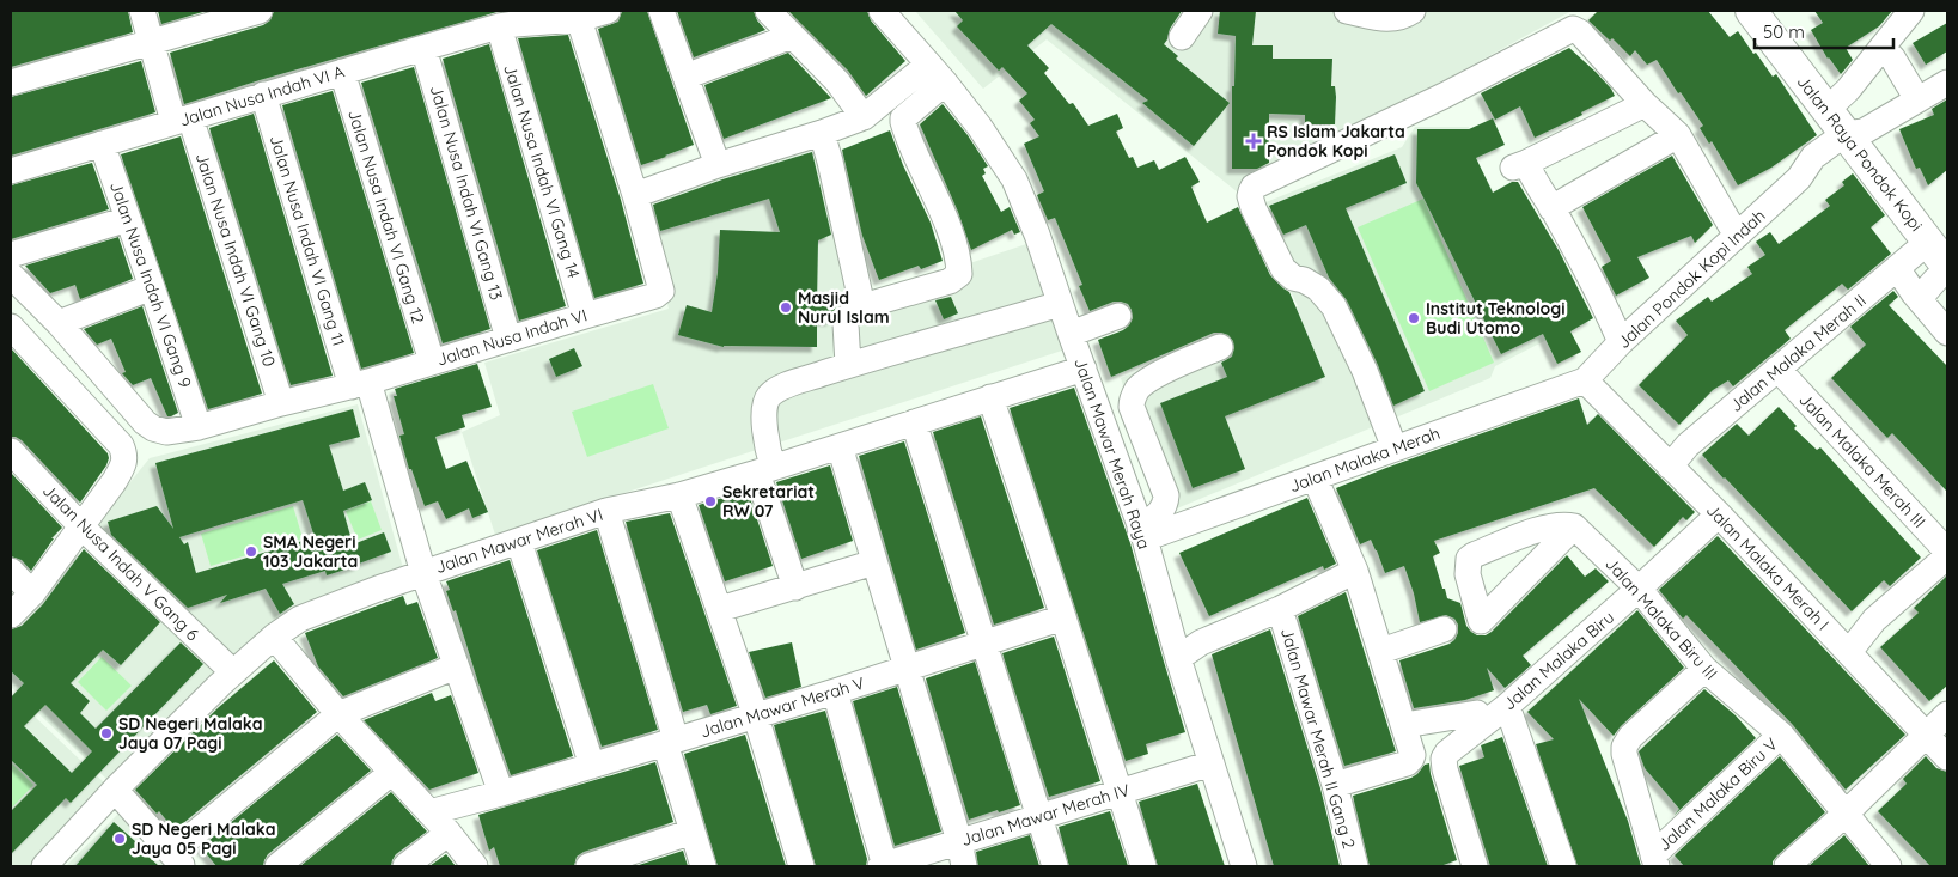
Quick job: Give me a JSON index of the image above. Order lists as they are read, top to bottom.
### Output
{
  "streets": {
    "main road": ["Jalan Raya Pondok Kopi"],
    "street": [
      "Jalan Nusa Indah VI A",
      "Jalan Nusa Indah VI Gang 14",
      "Jalan Nusa Indah VI Gang 13",
      "Jalan Nusa Indah VI Gang 12",
      "Jalan Nusa Indah VI Gang 11",
      "Jalan Nusa Indah VI Gang 10",
      "Jalan Pondok Kopi Indah",
      "Jalan Nusa Indah VI Gang 9",
      "Jalan Nusa Indah VI",
      "Jalan Malaka Merah II",
      "Jalan Mawar Merah Raya",
      "Jalan Malaka Merah",
      "Jalan Malaka Merah III",
      "Jalan Mawar Merah VI",
      "Jalan Nusa Indah V Gang 6",
      "Jalan Malaka Merah I",
      "Jalan Malaka Biru III",
      "Jalan Malaka Biru",
      "Jalan Mawar Merah V",
      "Jalan Mawar Merah II Gang 2",
      "Jalan Malaka Biru V",
      "Jalan Mawar Merah IV"
    ]
  },
  "crossings": [
    ["Jalan Nusa Indah VI A", "Jalan Nusa Indah VI Gang 14"],
    ["Jalan Nusa Indah VI A", "Jalan Nusa Indah VI Gang 13"],
    ["Jalan Nusa Indah VI A", "Jalan Nusa Indah VI Gang 12"],
    ["Jalan Nusa Indah VI A", "Jalan Nusa Indah VI Gang 11"],
    ["Jalan Nusa Indah VI A", "Jalan Nusa Indah VI Gang 10"],
    ["Jalan Nusa Indah VI A", "Jalan Nusa Indah VI Gang 9"],
    ["Jalan Raya Pondok Kopi", "Jalan Pondok Kopi Indah"],
    ["Jalan Raya Pondok Kopi", "Jalan Malaka Merah II"],
    ["Jalan Nusa Indah VI Gang 14", "Jalan Nusa Indah VI"],
    ["Jalan Nusa Indah VI Gang 13", "Jalan Nusa Indah VI"],
    ["Jalan Nusa Indah VI Gang 12", "Jalan Nusa Indah VI"],
    ["Jalan Nusa Indah VI Gang 11", "Jalan Nusa Indah VI"],
    ["Jalan Nusa Indah VI Gang 10", "Jalan Nusa Indah VI"],
    ["Jalan Pondok Kopi Indah", "Jalan Malaka Merah"],
    ["Jalan Pondok Kopi Indah", "Jalan Malaka Merah I"],
    ["Jalan Nusa Indah VI Gang 9", "Jalan Nusa Indah VI"],
    ["Jalan Malaka Merah II", "Jalan Malaka Merah III"],
    ["Jalan Malaka Merah II", "Jalan Malaka Merah I"],
    ["Jalan Mawar Merah Raya", "Jalan Malaka Merah"],
    ["Jalan Mawar Merah Raya", "Jalan Mawar Merah VI"],
    ["Jalan Mawar Merah Raya", "Jalan Mawar Merah IV"],
    ["Jalan Malaka Merah", "Jalan Malaka Merah I"],
    ["Jalan Mawar Merah VI", "Jalan Nusa Indah V Gang 6"],
    ["Jalan Malaka Merah I", "Jalan Malaka Biru"],
    ["Jalan Malaka Biru III", "Jalan Malaka Biru"],
    ["Jalan Malaka Biru III", "Jalan Malaka Biru V"]
  ],
  "places": {
    "health": ["RS Islam Jakarta Pondok Kopi"],
    "other": [
      "Masjid Nurul Islam",
      "Institut Teknologi Budi Utomo",
      "Sekretariat RW 07",
      "SMA Negeri 103 Jakarta",
      "SD Negeri Malaka Jaya 07 Pagi",
      "SD Negeri Malaka Jaya 05 Pagi"
    ]
  },
  "scale_bar": "50 m"
}
